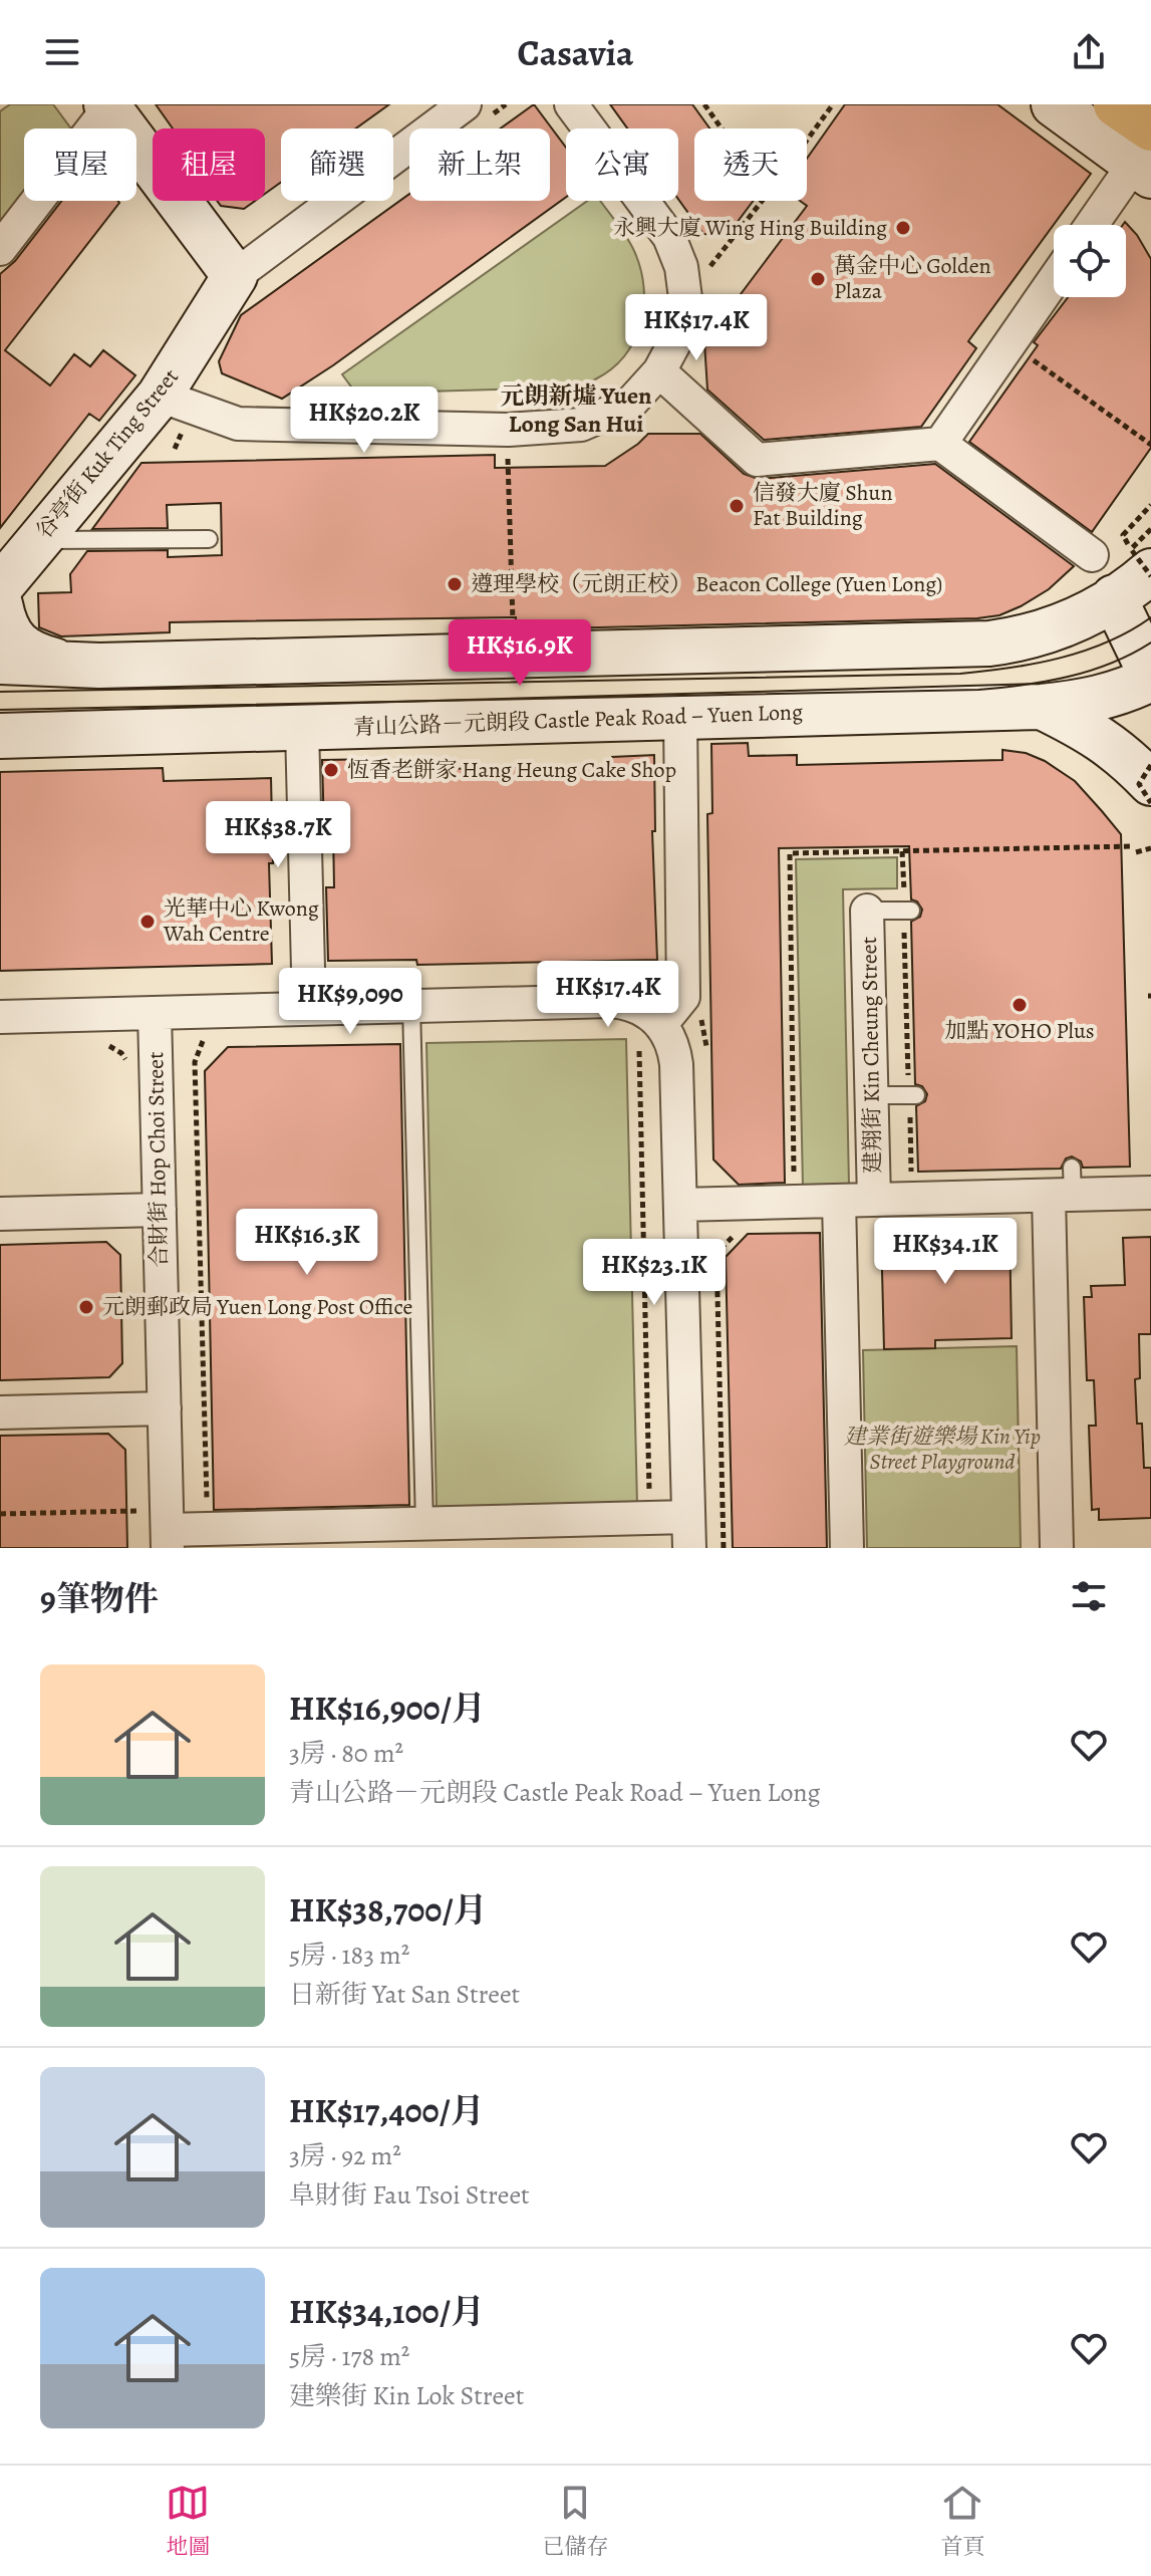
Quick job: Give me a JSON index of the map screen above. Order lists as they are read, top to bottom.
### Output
{
  "streets": {
    "main road": ["谷亭街 Kuk Ting Street", "青山公路－元朗段 Castle Peak Road – Yuen Long"],
    "street": ["建翔街 Kin Cheung Street", "合財街 Hop Choi Street"]
  },
  "districts": ["元朗新墟 Yuen Long San Hui"],
  "parks": ["建業街遊樂場 Kin Yip Street Playground"],
  "places": [
    "永興大廈 Wing Hing Building",
    "萬金中心 Golden Plaza",
    "信發大廈 Shun Fat Building",
    "遵理學校（元朗正校） Beacon College (Yuen Long)",
    "恆香老餅家 Hang Heung Cake Shop",
    "光華中心 Kwong Wah Centre",
    "加點 YOHO Plus",
    "元朗郵政局 Yuen Long Post Office"
  ],
  "page": {
    "header": "Casavia",
    "chip": [
      "買屋",
      "租屋",
      "篩選",
      "新上架",
      "公寓",
      "透天"
    ],
    "price": [
      "HK$17.4K",
      "HK$20.2K",
      "HK$16.9K",
      "HK$38.7K",
      "HK$17.4K",
      "HK$9,090",
      "HK$16.3K",
      "HK$34.1K",
      "HK$23.1K"
    ],
    "heading": "9筆物件",
    "list": [
      {
        "name": "HK$16,900/月",
        "note": "3房 · 80 m² · 青山公路－元朗段 Castle Peak Road – Yuen Long"
      },
      {
        "name": "HK$38,700/月",
        "note": "5房 · 183 m² · 日新街 Yat San Street"
      },
      {
        "name": "HK$17,400/月",
        "note": "3房 · 92 m² · 阜財街 Fau Tsoi Street"
      },
      {
        "name": "HK$34,100/月",
        "note": "5房 · 178 m² · 建樂街 Kin Lok Street"
      }
    ],
    "tabs": ["地圖", "已儲存", "首頁"]
  }
}
